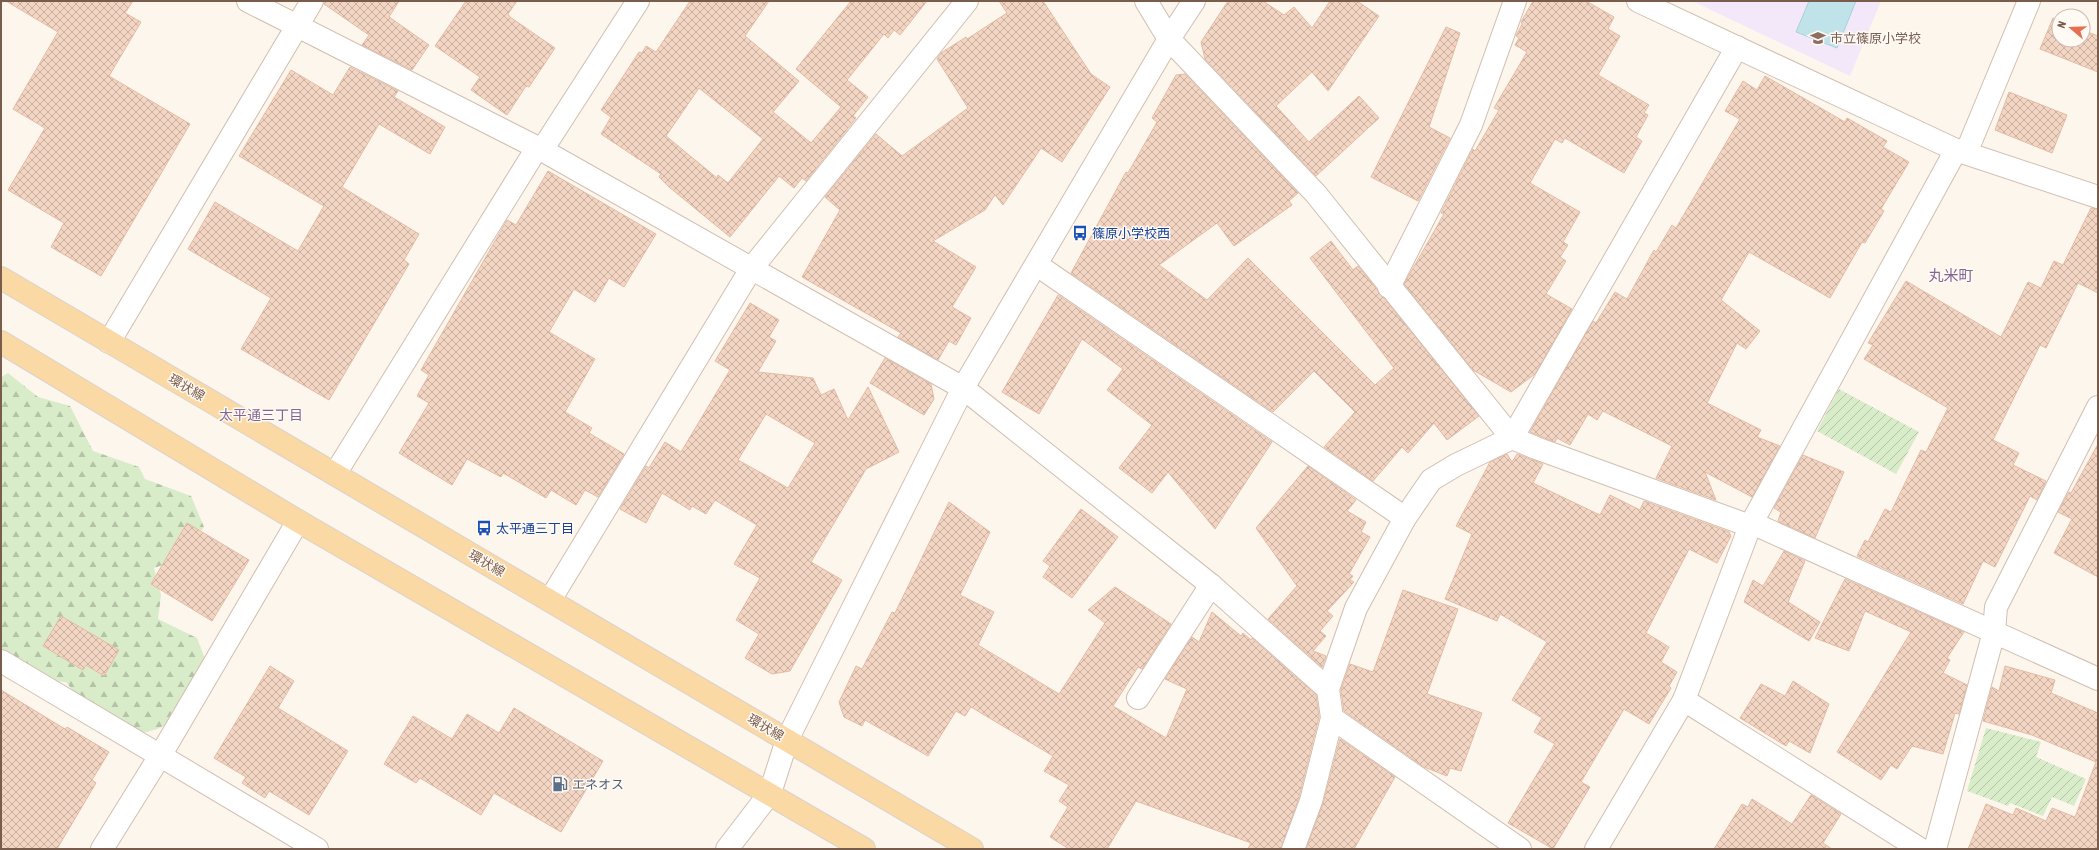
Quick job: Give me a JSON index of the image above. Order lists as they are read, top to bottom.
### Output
{
  "streets": {
    "main road": ["環状線"]
  },
  "districts": ["丸米町", "太平通三丁目"],
  "places": {
    "school or university": ["市立篠原小学校"],
    "bus stop": ["篠原小学校西", "太平通三丁目"],
    "fuel station": ["エネオス"]
  },
  "north": "left"
}
